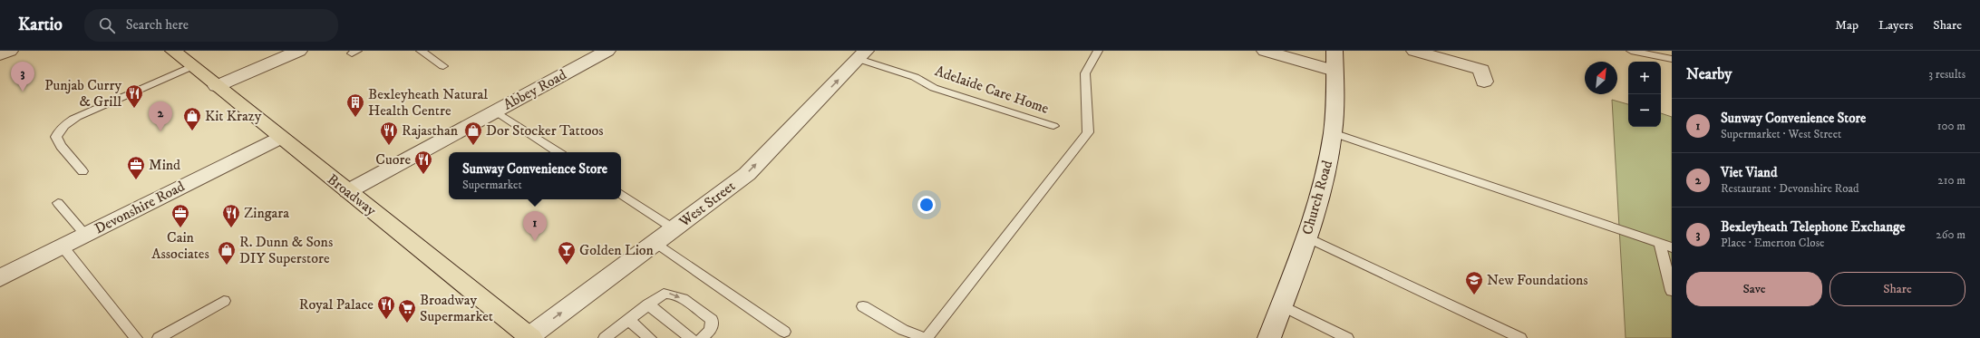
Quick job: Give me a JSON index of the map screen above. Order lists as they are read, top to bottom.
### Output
{
  "streets": {
    "main road": ["Broadway"],
    "street": [
      "Abbey Road",
      "Church Road",
      "West Street",
      "Devonshire Road"
    ],
    "lane": ["Adelaide Care Home"]
  },
  "crossings": [
    ["Abbey Road", "Broadway"],
    ["Adelaide Care Home", "West Street"],
    ["Broadway", "West Street"],
    ["Broadway", "Devonshire Road"]
  ],
  "one_way": ["West Street"],
  "places": {
    "restaurant": [
      "Punjab Curry & Grill",
      "Rajasthan",
      "Cuore",
      "Zingara",
      "Royal Palace"
    ],
    "building": ["Bexleyheath Natural Health Centre"],
    "shop": ["Kit Krazy", "Dor Stocker Tattoos", "R. Dunn & Sons DIY Superstore"],
    "office": ["Mind", "Cain Associates"],
    "bar": ["Golden Lion"],
    "school or university": ["New Foundations"],
    "supermarket": ["Broadway Supermarket"]
  },
  "north": "top right",
  "page": {
    "header": "Kartio",
    "search": "Search here",
    "nav": ["Map", "Layers", "Share"],
    "heading": ["Nearby", "3 results"],
    "map_buttons": ["+", "−"],
    "pins": ["3", "2", "1"],
    "list": [
      {
        "mark": "1",
        "name": "Sunway Convenience Store",
        "note": "Supermarket · West Street",
        "value": "100 m"
      },
      {
        "mark": "2",
        "name": "Viet Viand",
        "note": "Restaurant · Devonshire Road",
        "value": "210 m"
      },
      {
        "mark": "3",
        "name": "Bexleyheath Telephone Exchange",
        "note": "Place · Emerton Close",
        "value": "260 m"
      }
    ],
    "popup": ["Sunway Convenience Store", "Supermarket"],
    "buttons": ["Save", "Share"]
  }
}
